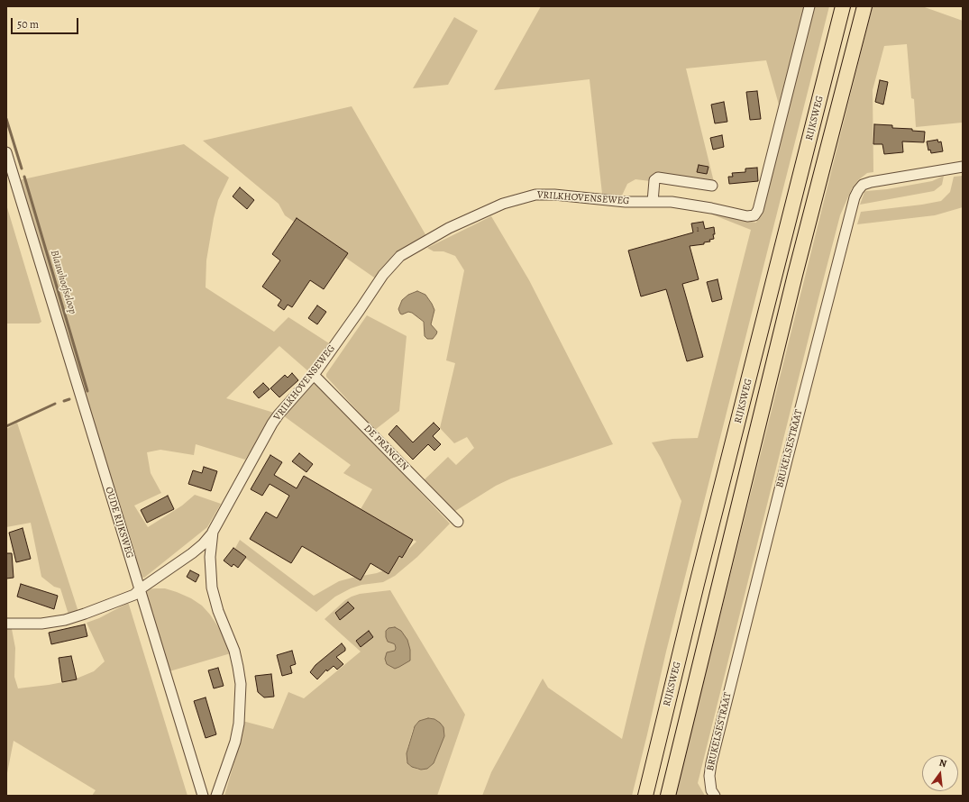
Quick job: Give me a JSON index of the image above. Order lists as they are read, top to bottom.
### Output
{
  "streets": {
    "highway": ["RIJKSWEG"],
    "street": [
      "VRILKHOVENSEWEG",
      "DE PRANGEN",
      "BRUKELSESTRAAT",
      "OUDE RIJKSWEG"
    ]
  },
  "crossings": [
    ["VRILKHOVENSEWEG", "DE PRANGEN"]
  ],
  "water": ["Blauwhoefseloop"],
  "house_numbers": ["1"],
  "scale_bar": "50 m",
  "north": "top"
}
